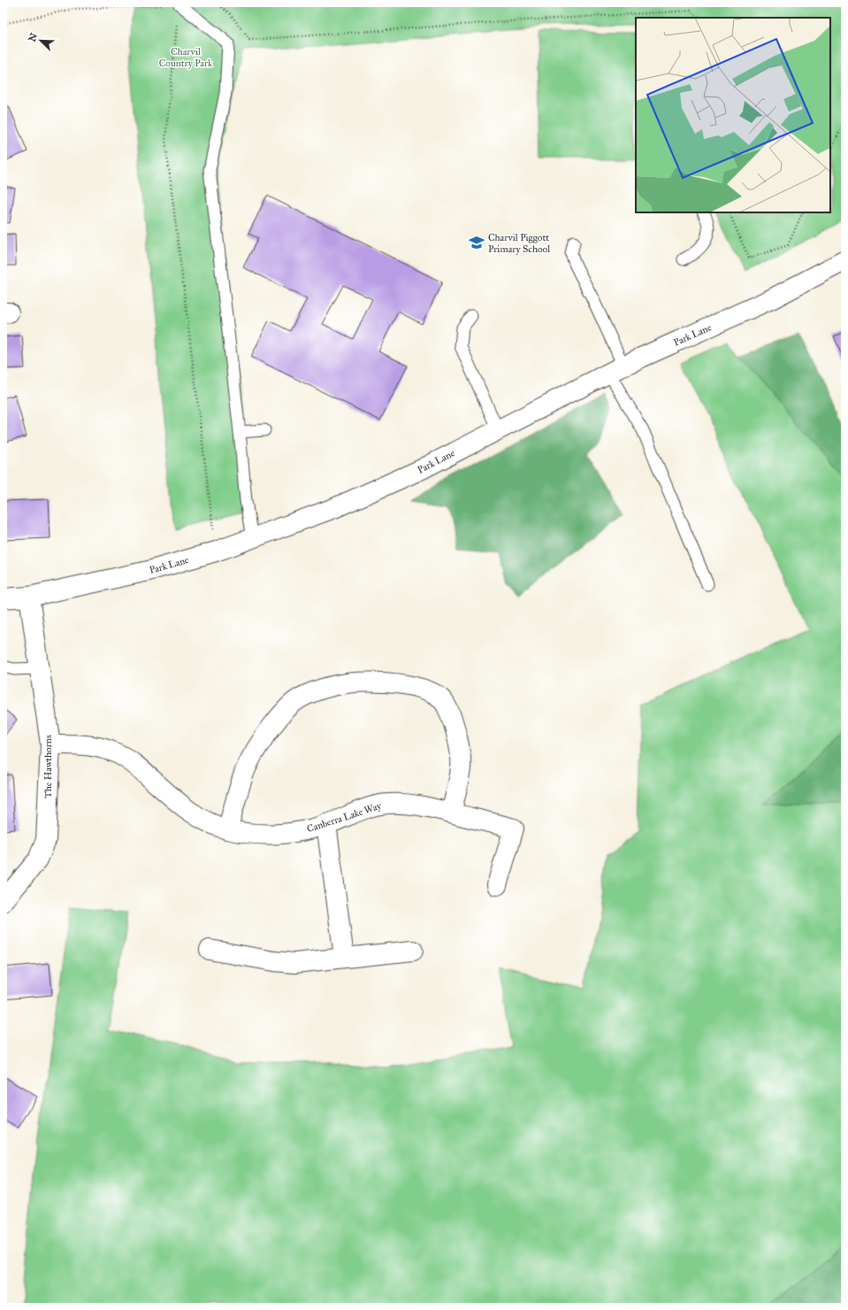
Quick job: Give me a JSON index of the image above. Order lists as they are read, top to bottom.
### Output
{
  "streets": {
    "street": ["Park Lane", "The Hawthorns", "Canberra Lake Way"]
  },
  "crossings": [
    ["Park Lane", "The Hawthorns"],
    ["The Hawthorns", "Canberra Lake Way"]
  ],
  "parks": ["Charvil Country Park"],
  "places": {
    "school or university": ["Charvil Piggott Primary School"]
  },
  "north": "top left"
}
